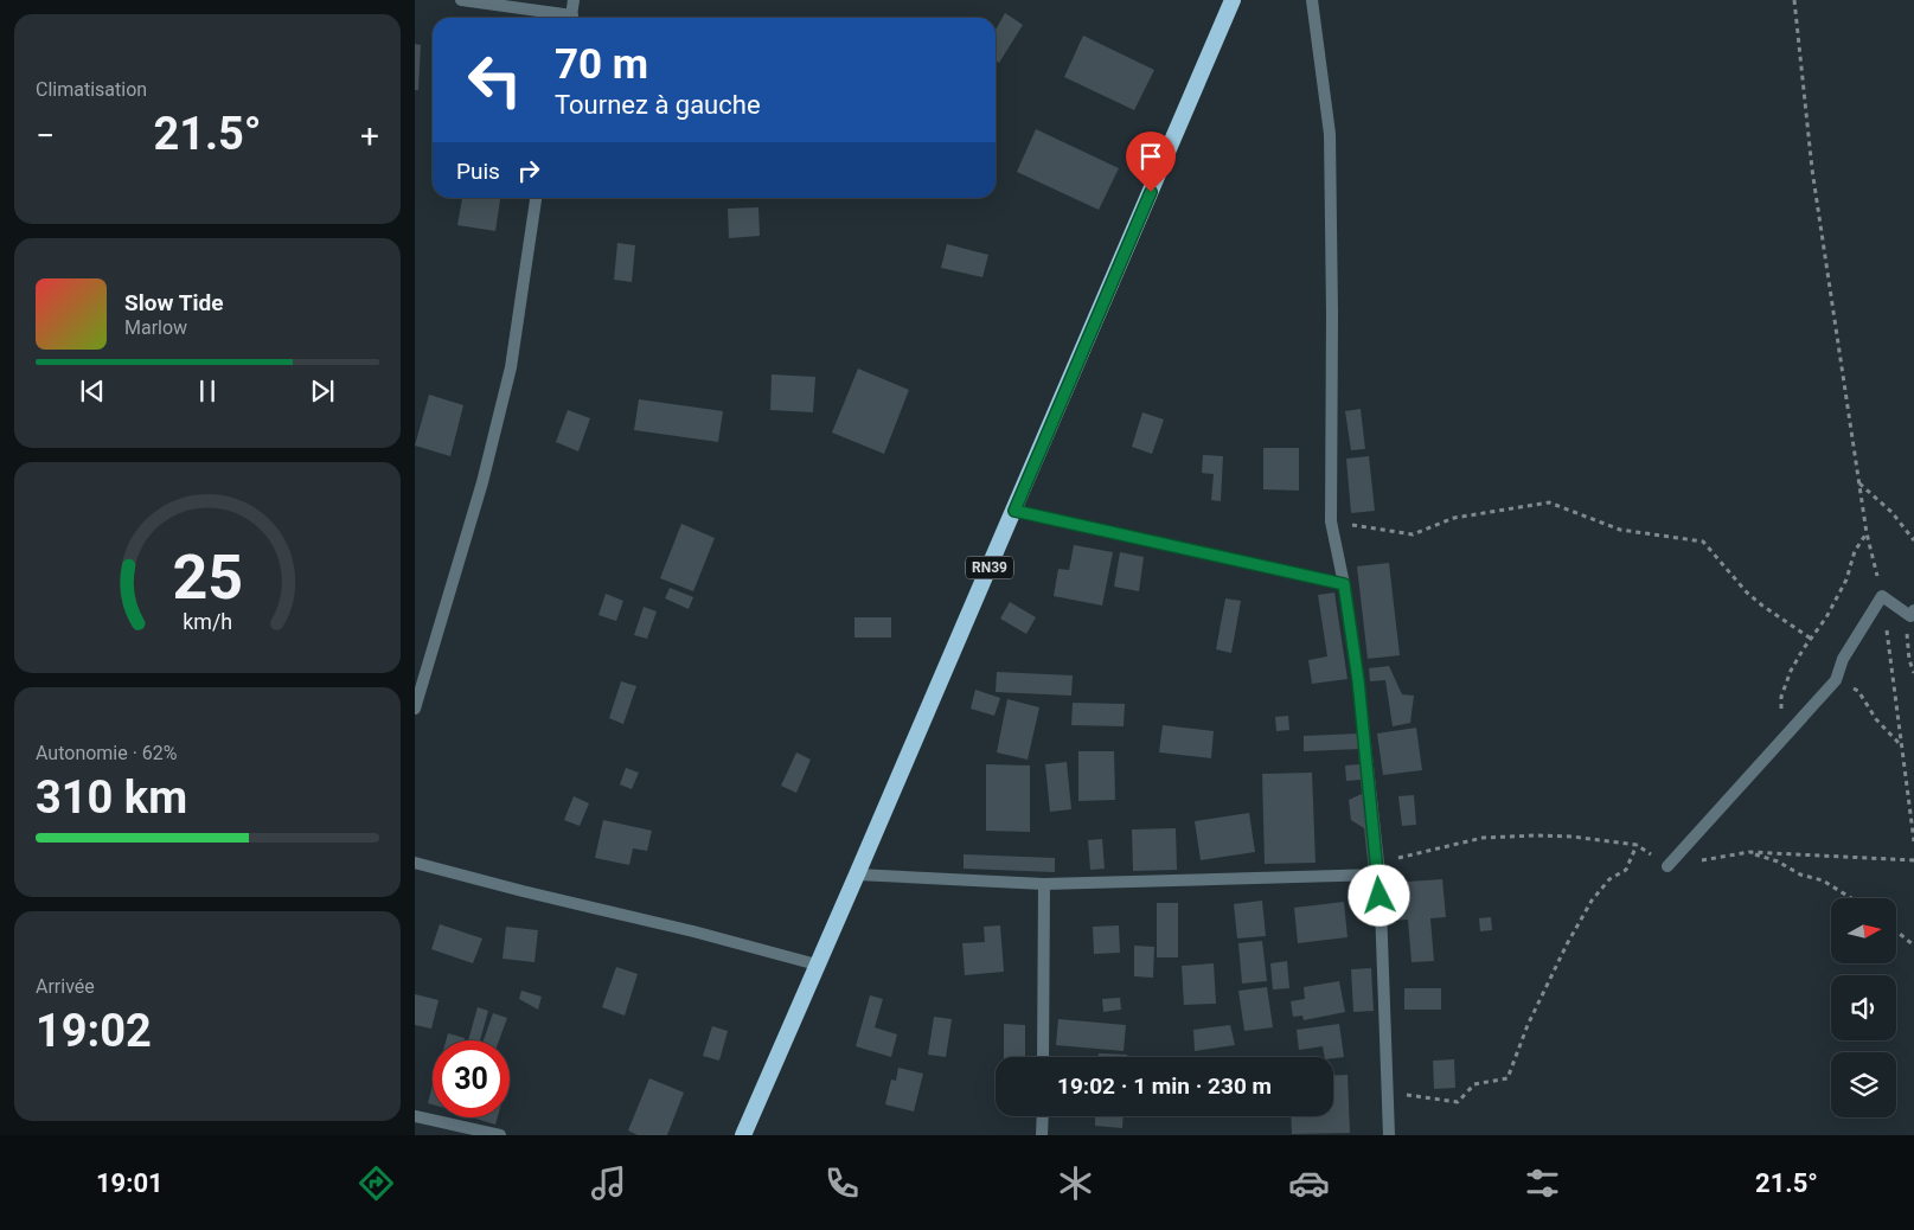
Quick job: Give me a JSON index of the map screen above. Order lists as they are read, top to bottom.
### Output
{
  "streets": {
    "highway": ["RN39"]
  },
  "north": "right",
  "page": {
    "tile": [
      "Climatisation",
      ["Autonomie · 62%", "310 km"],
      ["Arrivée", "19:02"]
    ],
    "turn": ["70 m", "Tournez à gauche"],
    "heat": ["−", "21.5°", "+"],
    "then": "Puis",
    "song": ["Slow Tide", "Marlow"],
    "limit": "30",
    "trip": "19:02 · 1 min · 230 m",
    "tabs": ["19:01", "21.5°"],
    "gauge": ["25", "km/h"]
  }
}
